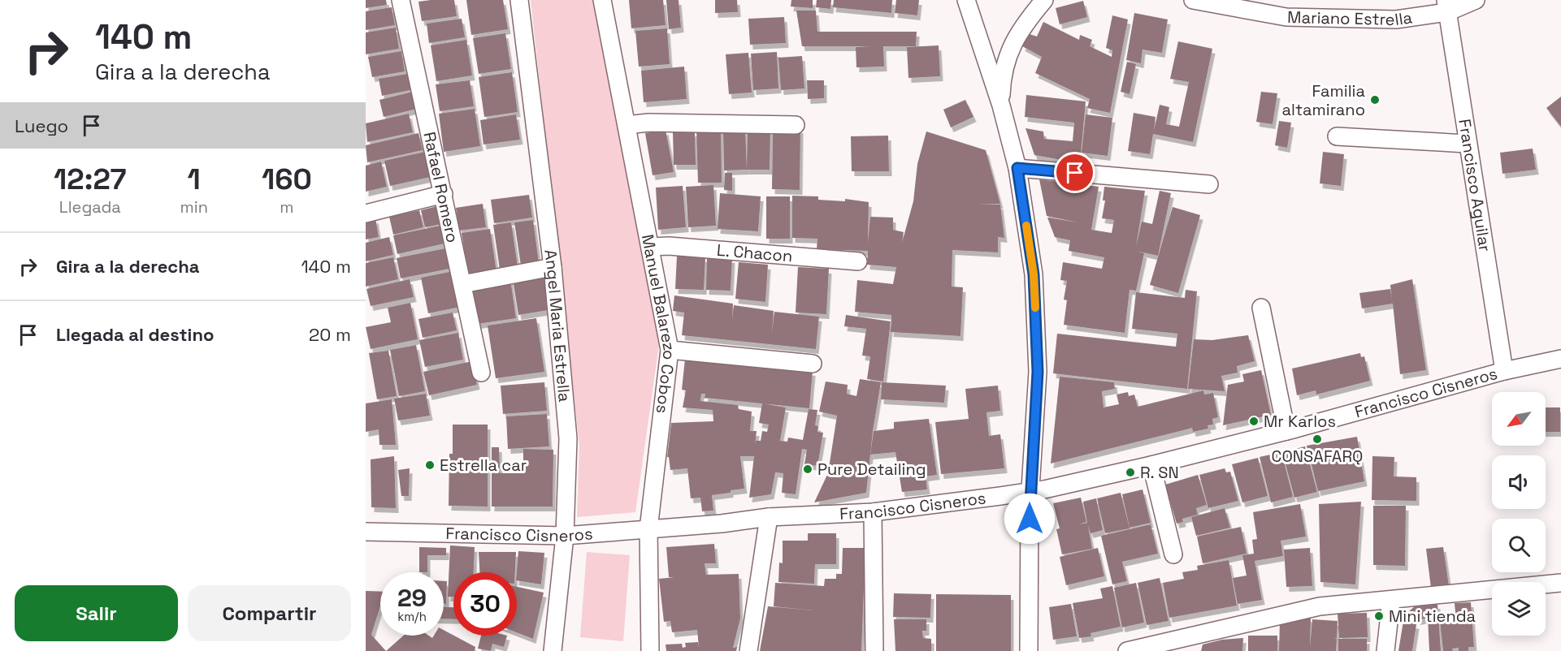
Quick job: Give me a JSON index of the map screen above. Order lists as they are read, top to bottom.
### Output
{
  "streets": {
    "street": [
      "Mariano Estrella",
      "Rafael Romero",
      "Francisco Aguilar",
      "L. Chacon",
      "Manuel Balarezo Cobos",
      "Angel Maria Estrella",
      "Francisco Cisneros"
    ]
  },
  "crossings": [
    ["Mariano Estrella", "Francisco Aguilar"],
    ["Francisco Aguilar", "Francisco Cisneros"],
    ["L. Chacon", "Manuel Balarezo Cobos"],
    ["Manuel Balarezo Cobos", "Francisco Cisneros"],
    ["Angel Maria Estrella", "Francisco Cisneros"]
  ],
  "places": [
    "Familia altamirano",
    "Mr Karlos",
    "CONSAFARQ",
    "Estrella car",
    "Pure Detailing",
    "R. SN",
    "Mini tienda"
  ],
  "north": "bottom left",
  "page": {
    "turn": ["140 m", "Gira a la derecha"],
    "then": "Luego",
    "eta": [
      "12:27",
      "Llegada",
      "1",
      "min",
      "160",
      "m"
    ],
    "list": [
      {
        "name": "Gira a la derecha",
        "value": "140 m"
      },
      {
        "name": "Llegada al destino",
        "value": "20 m"
      }
    ],
    "speed": "29 km/h",
    "limit": "30",
    "buttons": ["Salir", "Compartir"]
  }
}
